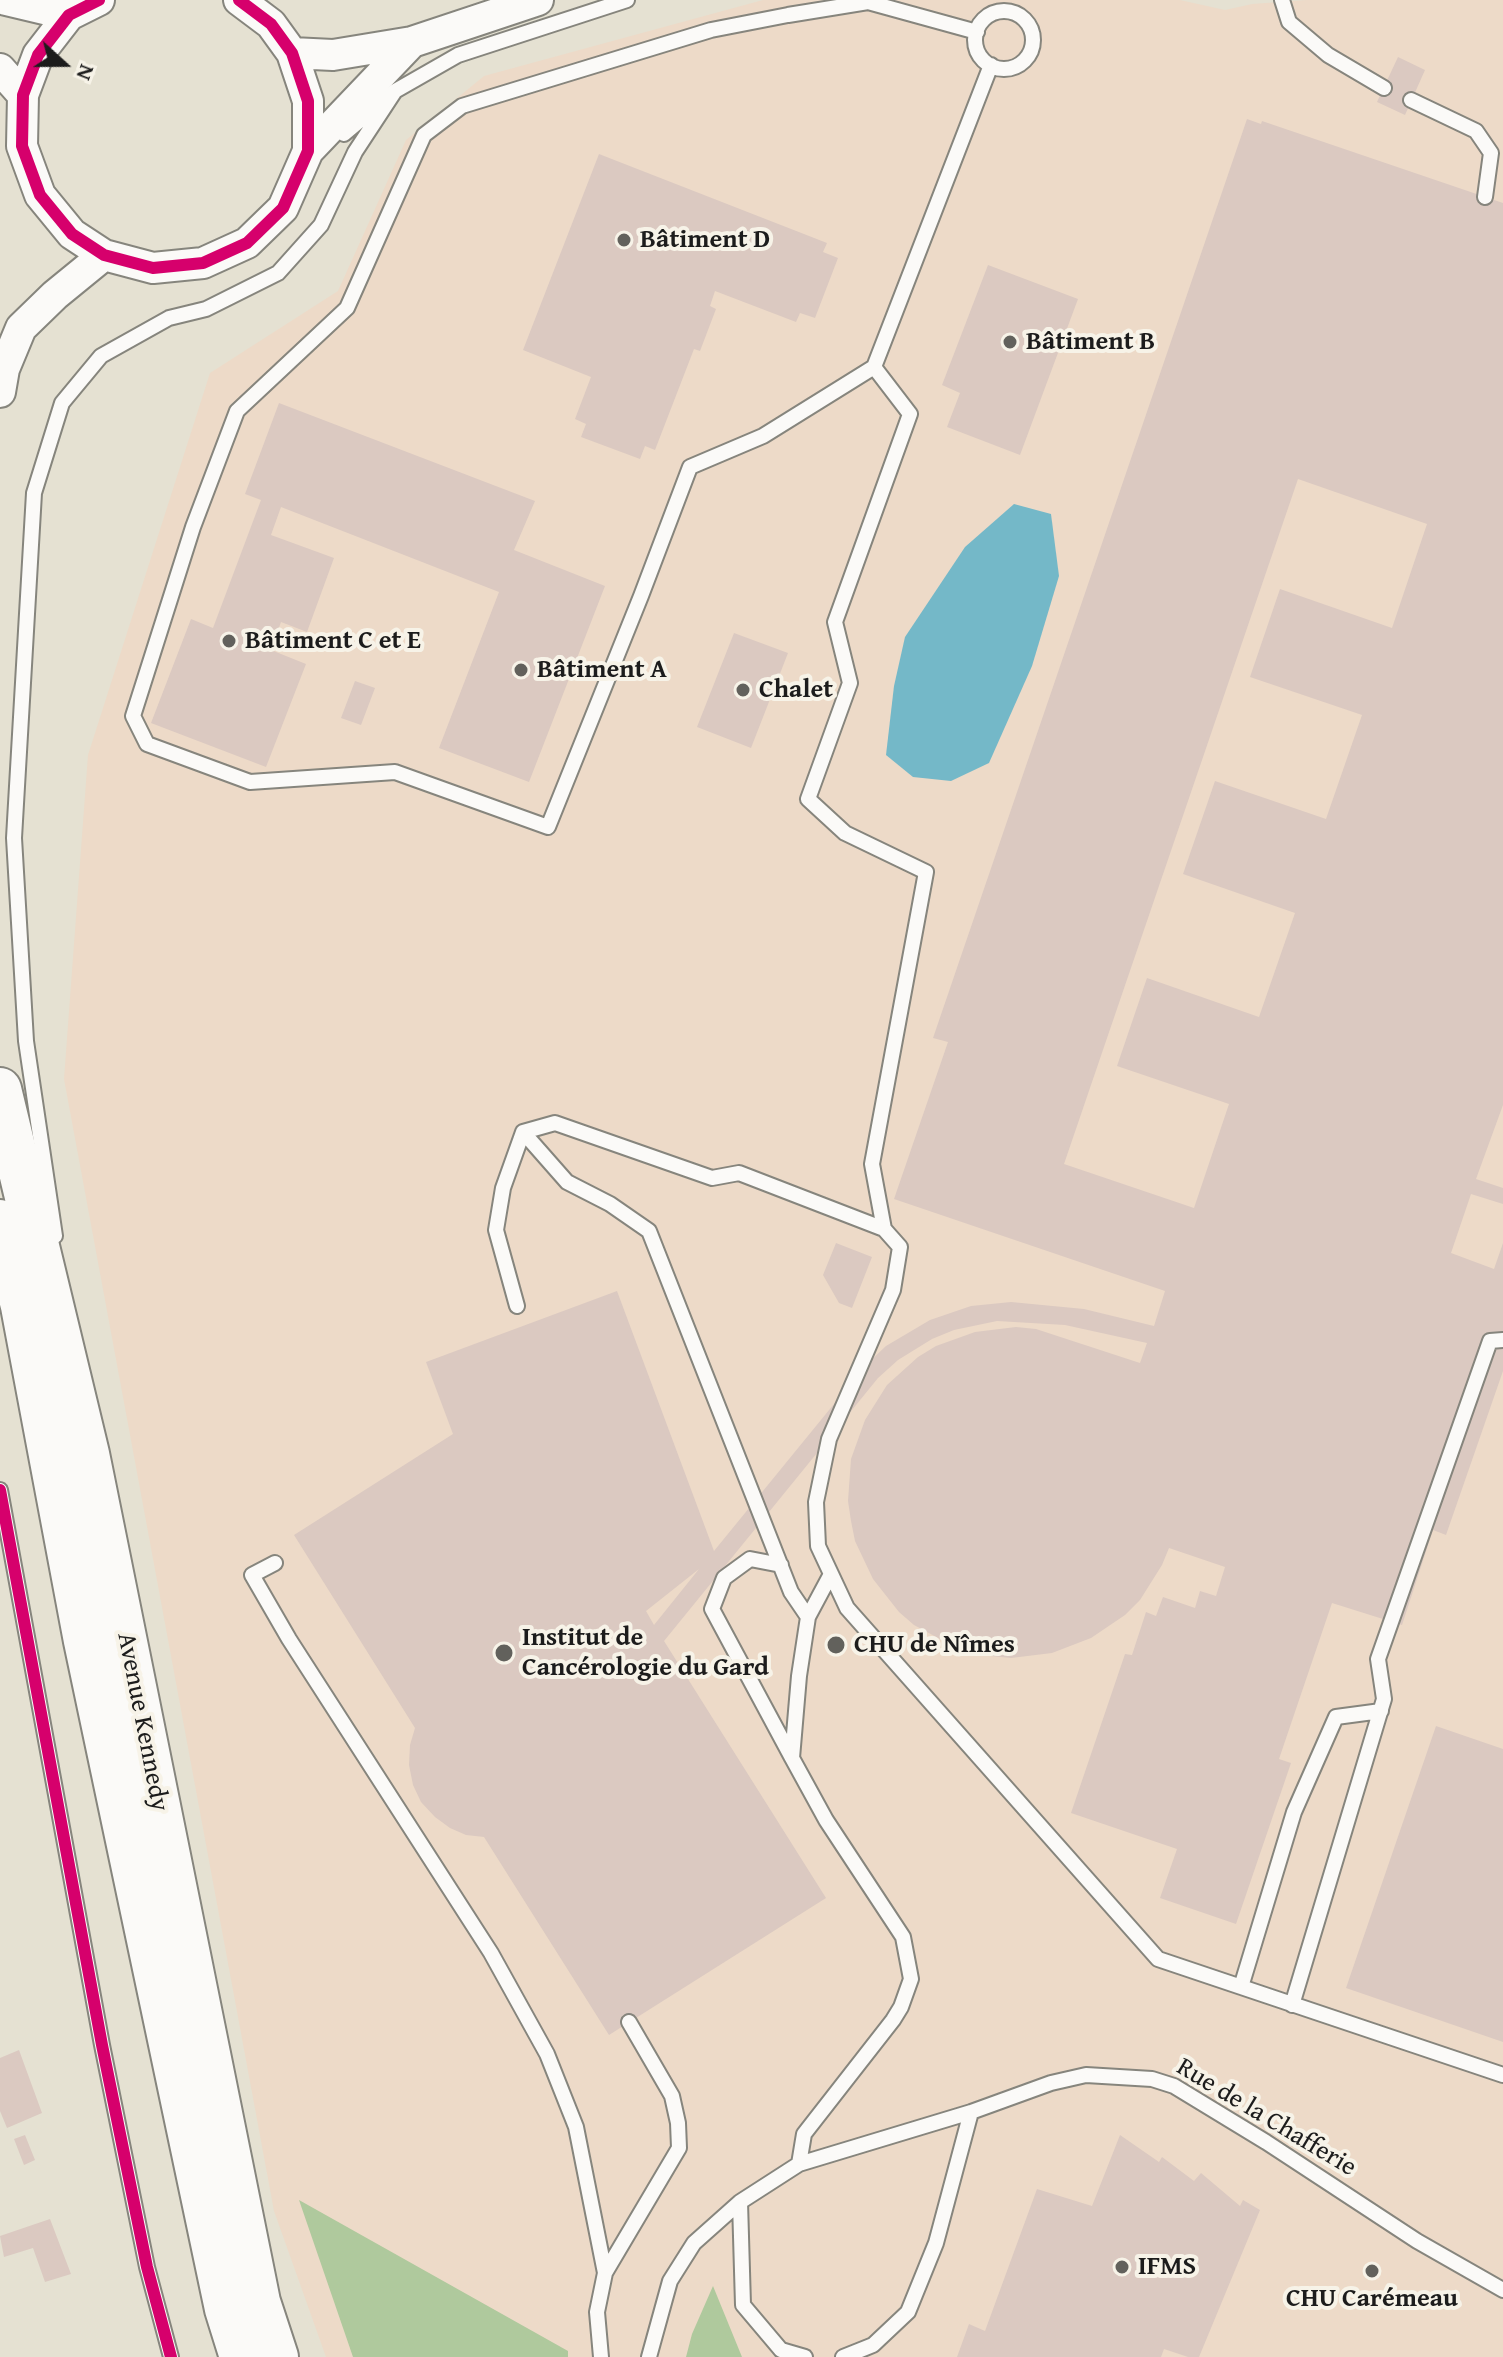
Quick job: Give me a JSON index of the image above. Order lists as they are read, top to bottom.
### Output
{
  "streets": {
    "main road": ["Avenue Kennedy"],
    "lane": ["Rue de la Chafferie"]
  },
  "places": [
    "Bâtiment D",
    "Bâtiment B",
    "Bâtiment C et E",
    "Bâtiment A",
    "Chalet",
    "CHU de Nîmes",
    "Institut de Cancérologie du Gard",
    "IFMS",
    "CHU Carémeau"
  ],
  "north": "right"
}
